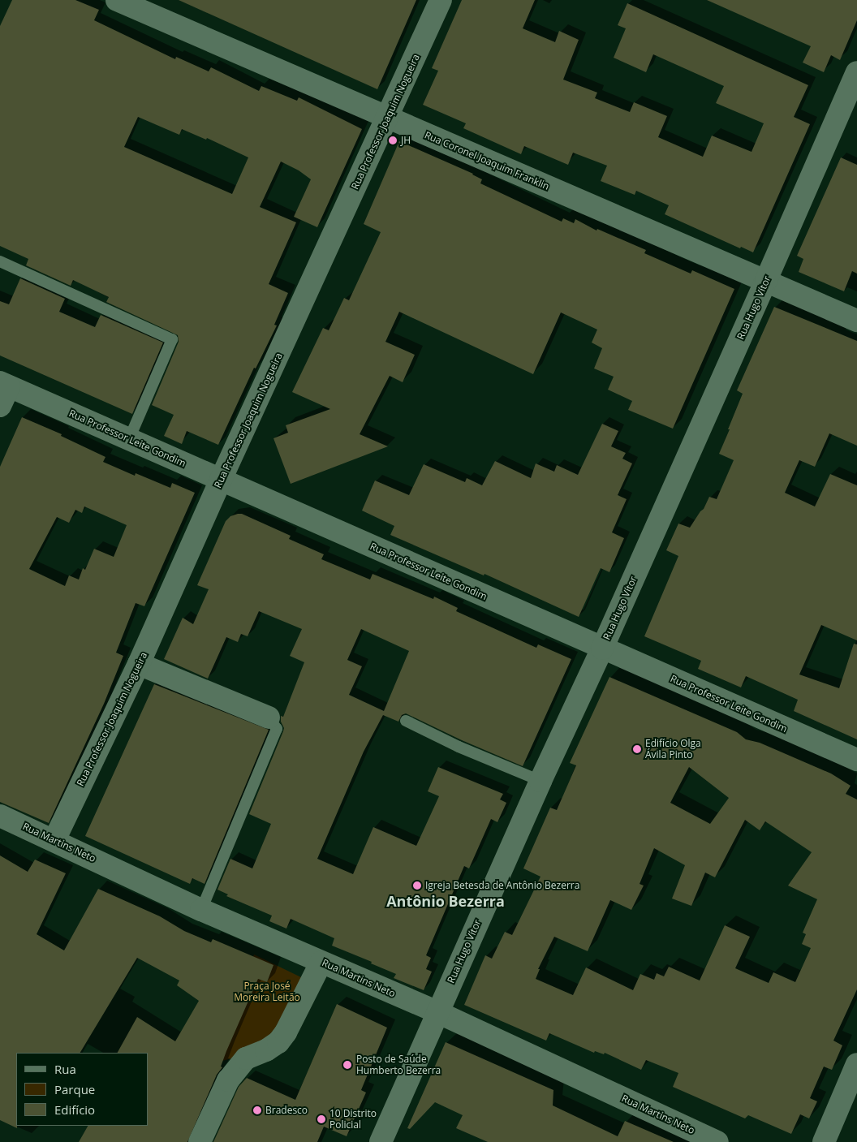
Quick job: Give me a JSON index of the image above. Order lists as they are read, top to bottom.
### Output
{
  "streets": {
    "street": [
      "Rua Professor Joaquim Nogueira",
      "Rua Coronel Joaquim Franklin",
      "Rua Hugo Vítor",
      "Rua Professor Leite Gondim",
      "Rua Martins Neto"
    ]
  },
  "crossings": [
    ["Rua Professor Joaquim Nogueira", "Rua Coronel Joaquim Franklin"],
    ["Rua Professor Joaquim Nogueira", "Rua Professor Leite Gondim"],
    ["Rua Professor Joaquim Nogueira", "Rua Martins Neto"],
    ["Rua Coronel Joaquim Franklin", "Rua Hugo Vítor"],
    ["Rua Hugo Vítor", "Rua Professor Leite Gondim"],
    ["Rua Hugo Vítor", "Rua Martins Neto"]
  ],
  "districts": ["Antônio Bezerra"],
  "parks": ["Praça José Moreira Leitão"],
  "places": [
    "JH",
    "Edifício Olga Ávila Pinto",
    "Igreja Betesda de Antônio Bezerra",
    "Posto de Saúde Humberto Bezerra",
    "Bradesco",
    "10 Distrito Policial"
  ],
  "legend": ["Rua", "Parque", "Edifício"]
}
